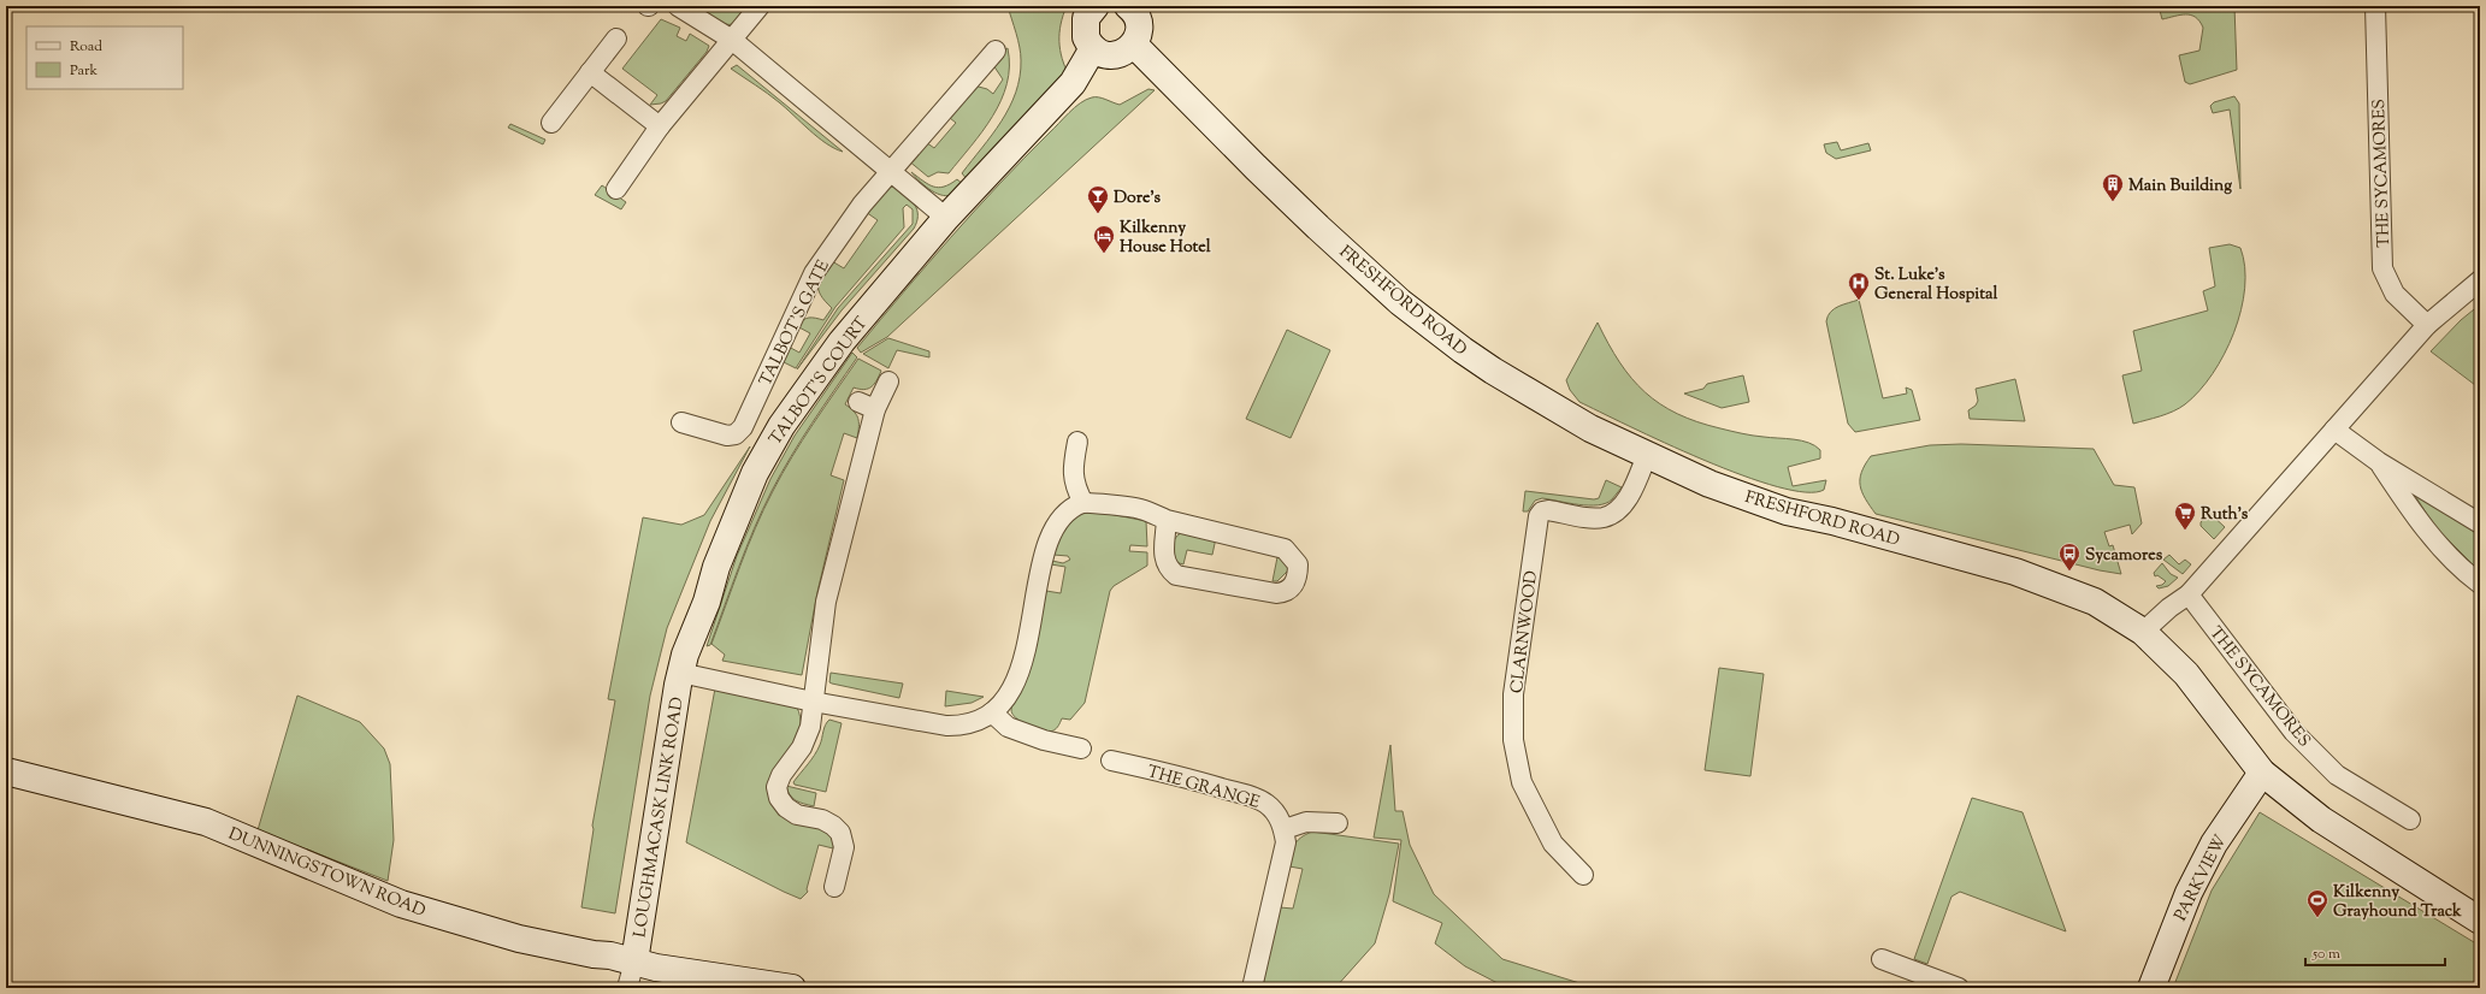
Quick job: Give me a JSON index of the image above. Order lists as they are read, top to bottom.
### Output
{
  "streets": {
    "street": [
      "THE SYCAMORES",
      "FRESHFORD ROAD",
      "TALBOT'S GATE",
      "TALBOT'S COURT",
      "CLARNWOOD",
      "THE GRANGE",
      "LOUGHMACASK LINK ROAD",
      "DUNNINGSTOWN ROAD",
      "PARKVIEW"
    ]
  },
  "crossings": [
    ["FRESHFORD ROAD", "CLARNWOOD"],
    ["FRESHFORD ROAD", "PARKVIEW"],
    ["TALBOT'S COURT", "LOUGHMACASK LINK ROAD"],
    ["LOUGHMACASK LINK ROAD", "DUNNINGSTOWN ROAD"]
  ],
  "places": {
    "building": ["Main Building"],
    "bar": ["Dore's"],
    "hotel": ["Kilkenny House Hotel"],
    "hospital": ["St. Luke's General Hospital"],
    "supermarket": ["Ruth's"],
    "bus stop": ["Sycamores"],
    "sports": ["Kilkenny Grayhound Track"]
  },
  "legend": ["Road", "Park"],
  "scale_bar": "50 m"
}
